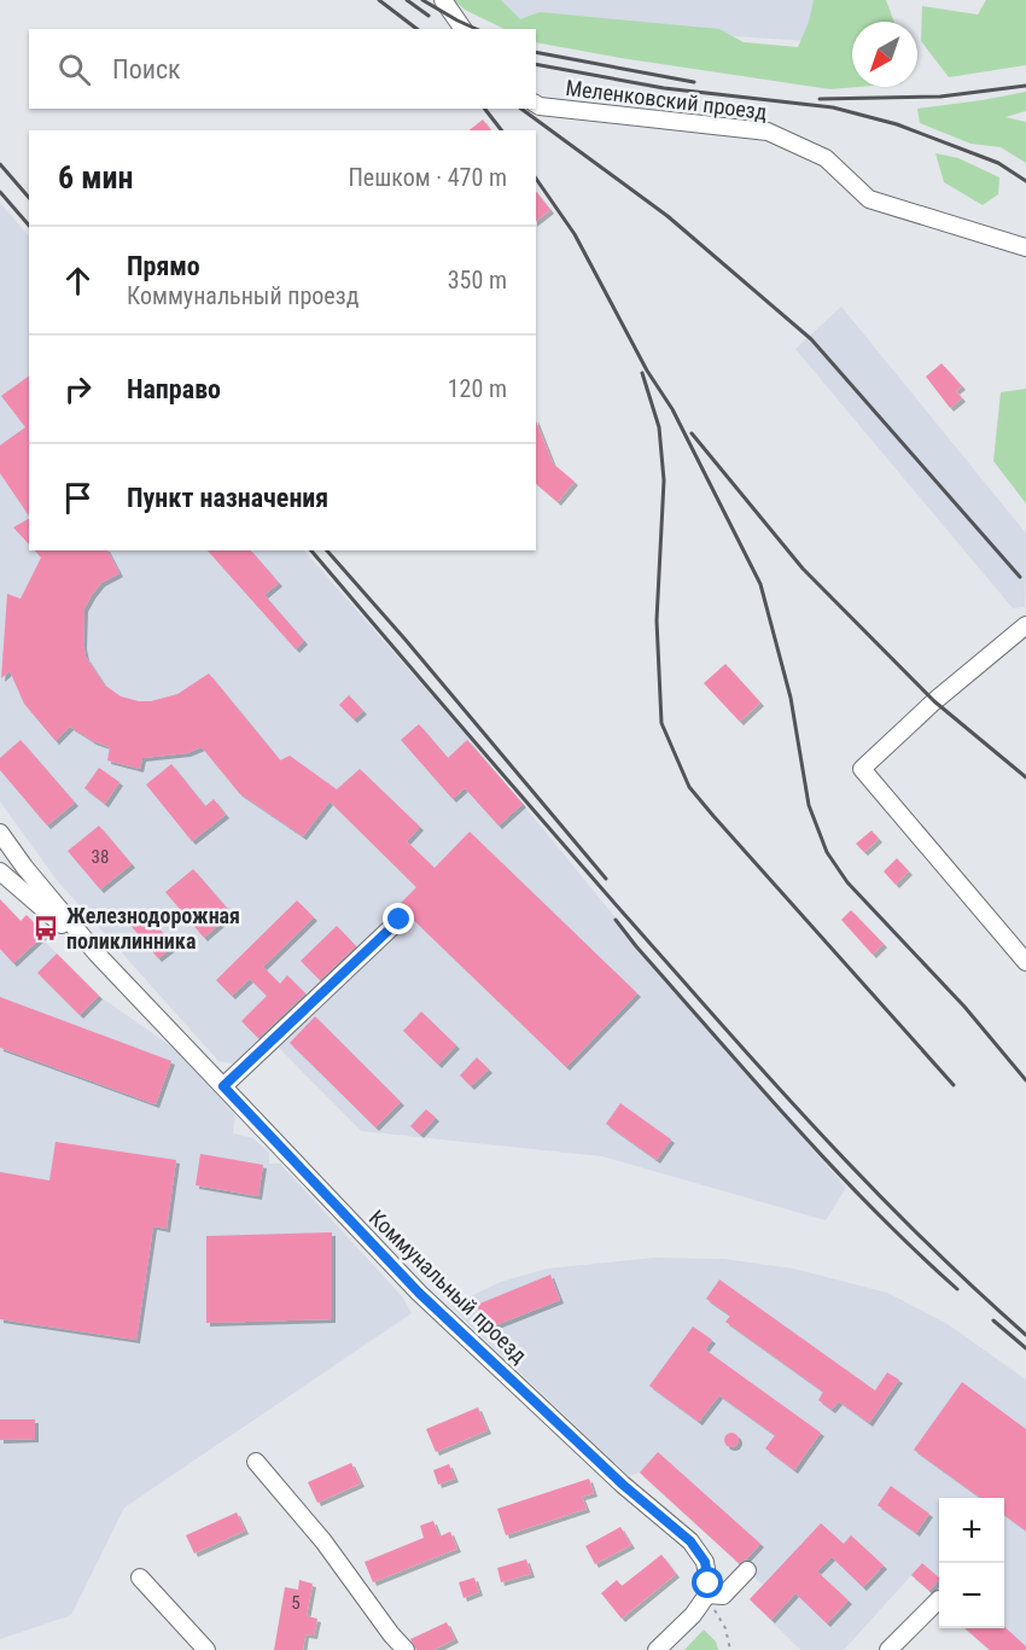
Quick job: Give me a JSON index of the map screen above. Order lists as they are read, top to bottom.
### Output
{
  "streets": {
    "street": ["Меленковский проезд", "Коммунальный проезд"]
  },
  "places": {
    "bus stop": ["Железнодорожная поликлинника"]
  },
  "house_numbers": ["38", "5"],
  "north": "bottom left",
  "page": {
    "search": "Поиск",
    "heading": ["6 мин", "Пешком · 470 m"],
    "list": [
      ["Прямо", "Коммунальный проезд", "350 m"],
      ["Направо", "120 m"],
      "Пункт назначения"
    ],
    "map_buttons": ["+", "−"]
  }
}
